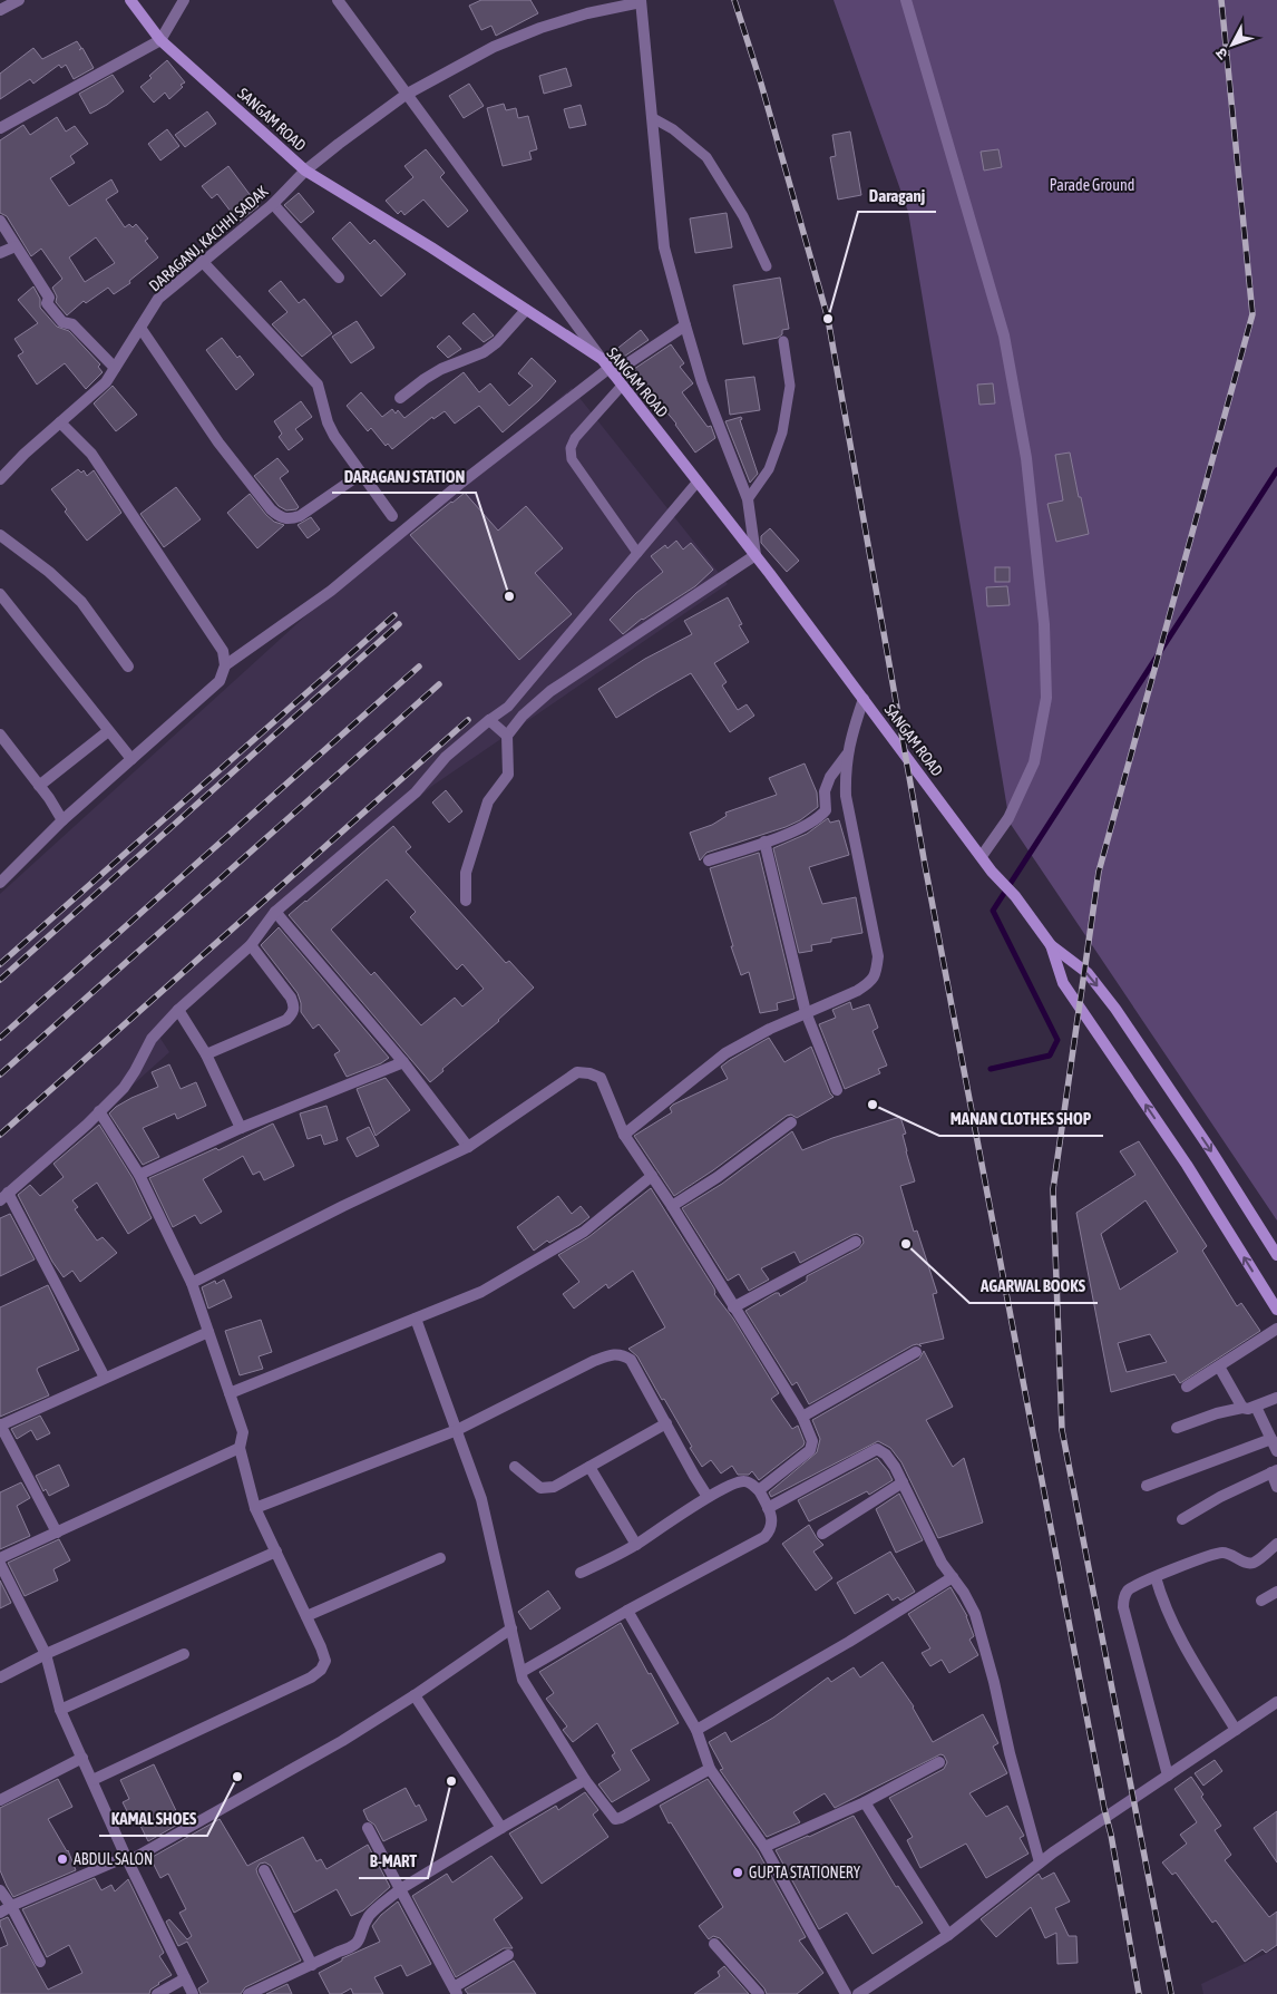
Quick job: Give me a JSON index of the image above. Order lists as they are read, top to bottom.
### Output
{
  "streets": {
    "main road": ["SANGAM ROAD"],
    "street": ["DARAGANJ, KACHHI SADAK"]
  },
  "crossings": [
    ["SANGAM ROAD", "DARAGANJ, KACHHI SADAK"]
  ],
  "parks": ["Parade Ground"],
  "places": [
    "Daraganj",
    "DARAGANJ STATION",
    "MANAN CLOTHES SHOP",
    "AGARWAL BOOKS",
    "KAMAL SHOES",
    "B-MART",
    "ABDUL SALON",
    "GUPTA STATIONERY"
  ],
  "north": "bottom left"
}
